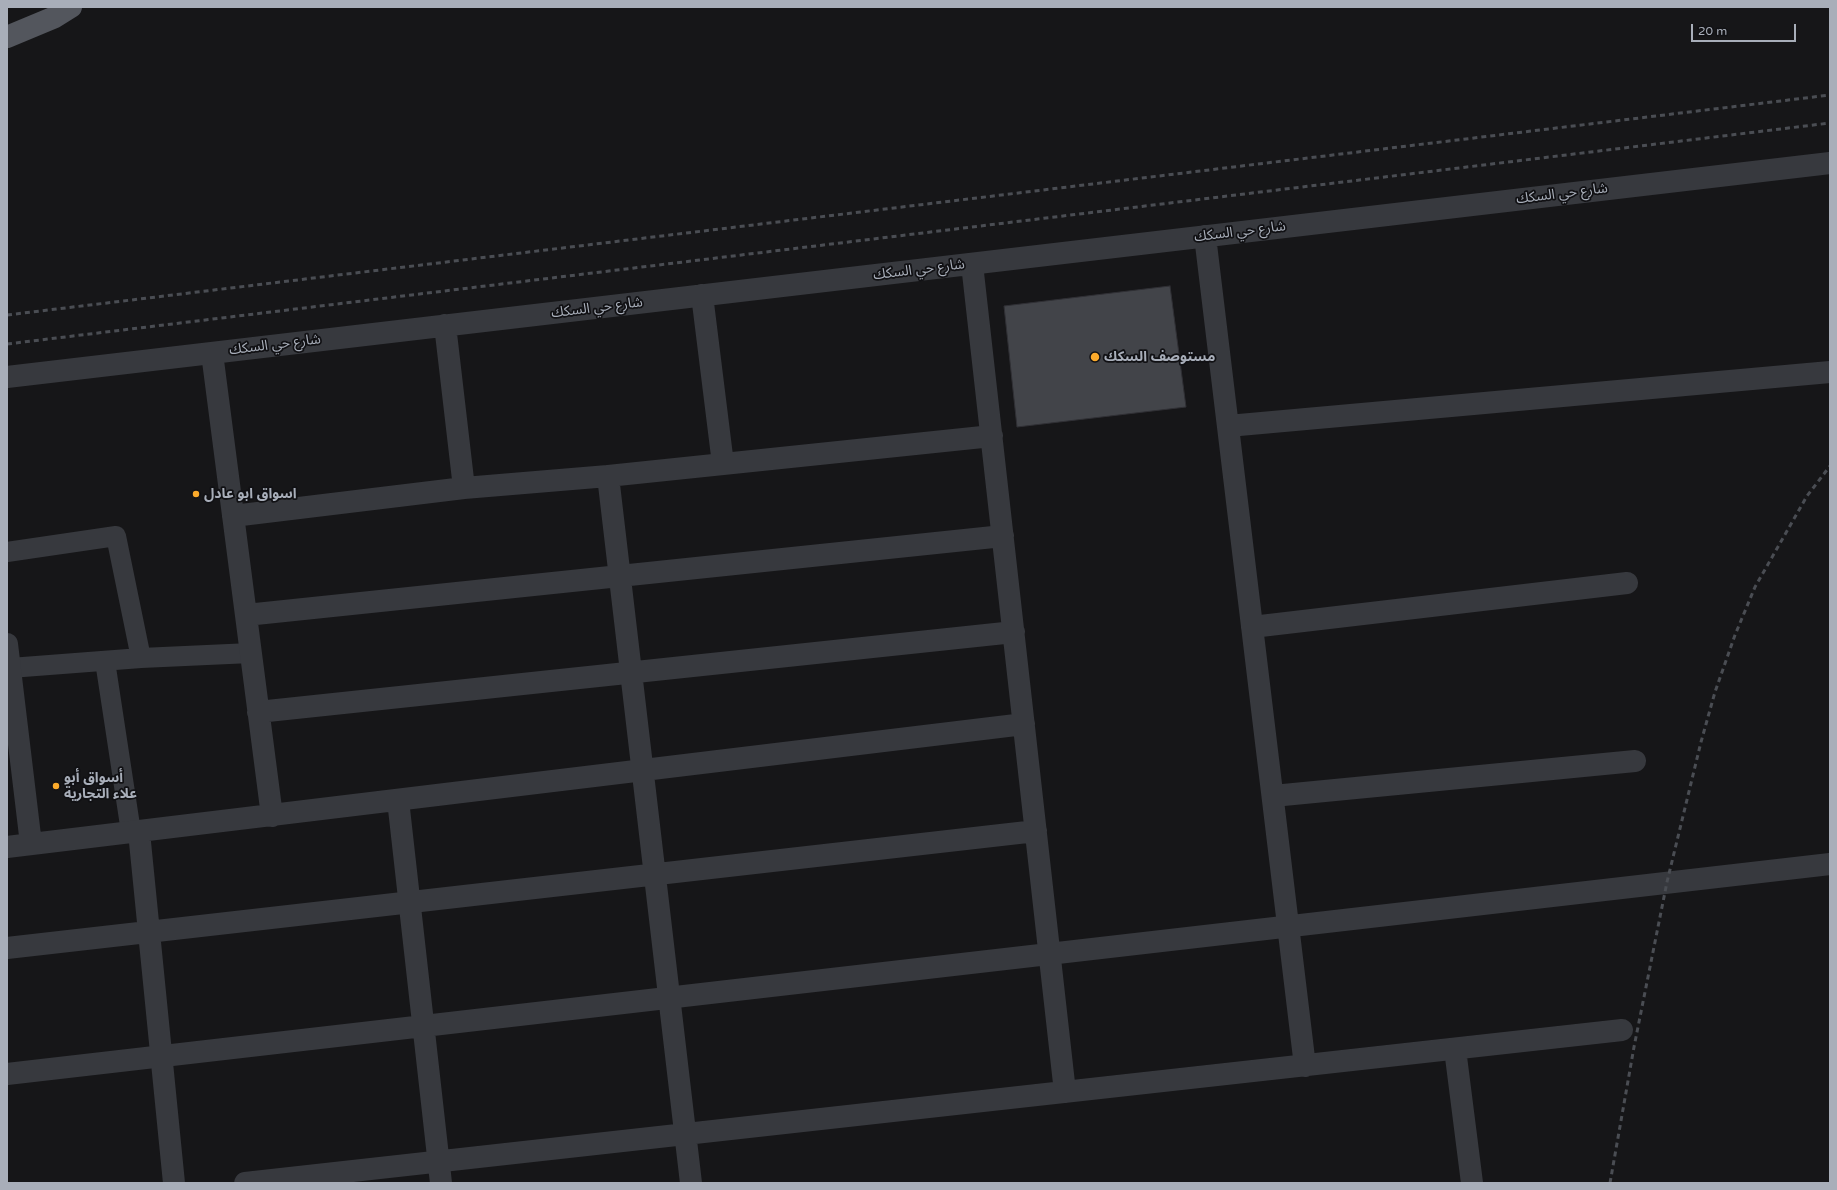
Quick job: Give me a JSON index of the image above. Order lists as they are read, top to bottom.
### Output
{
  "streets": {
    "street": ["شارع حي السكك"]
  },
  "places": ["مستوصف السكك", "اسواق ابو عادل", "أسواق أبو علاء التجارية"],
  "scale_bar": "20 m"
}
